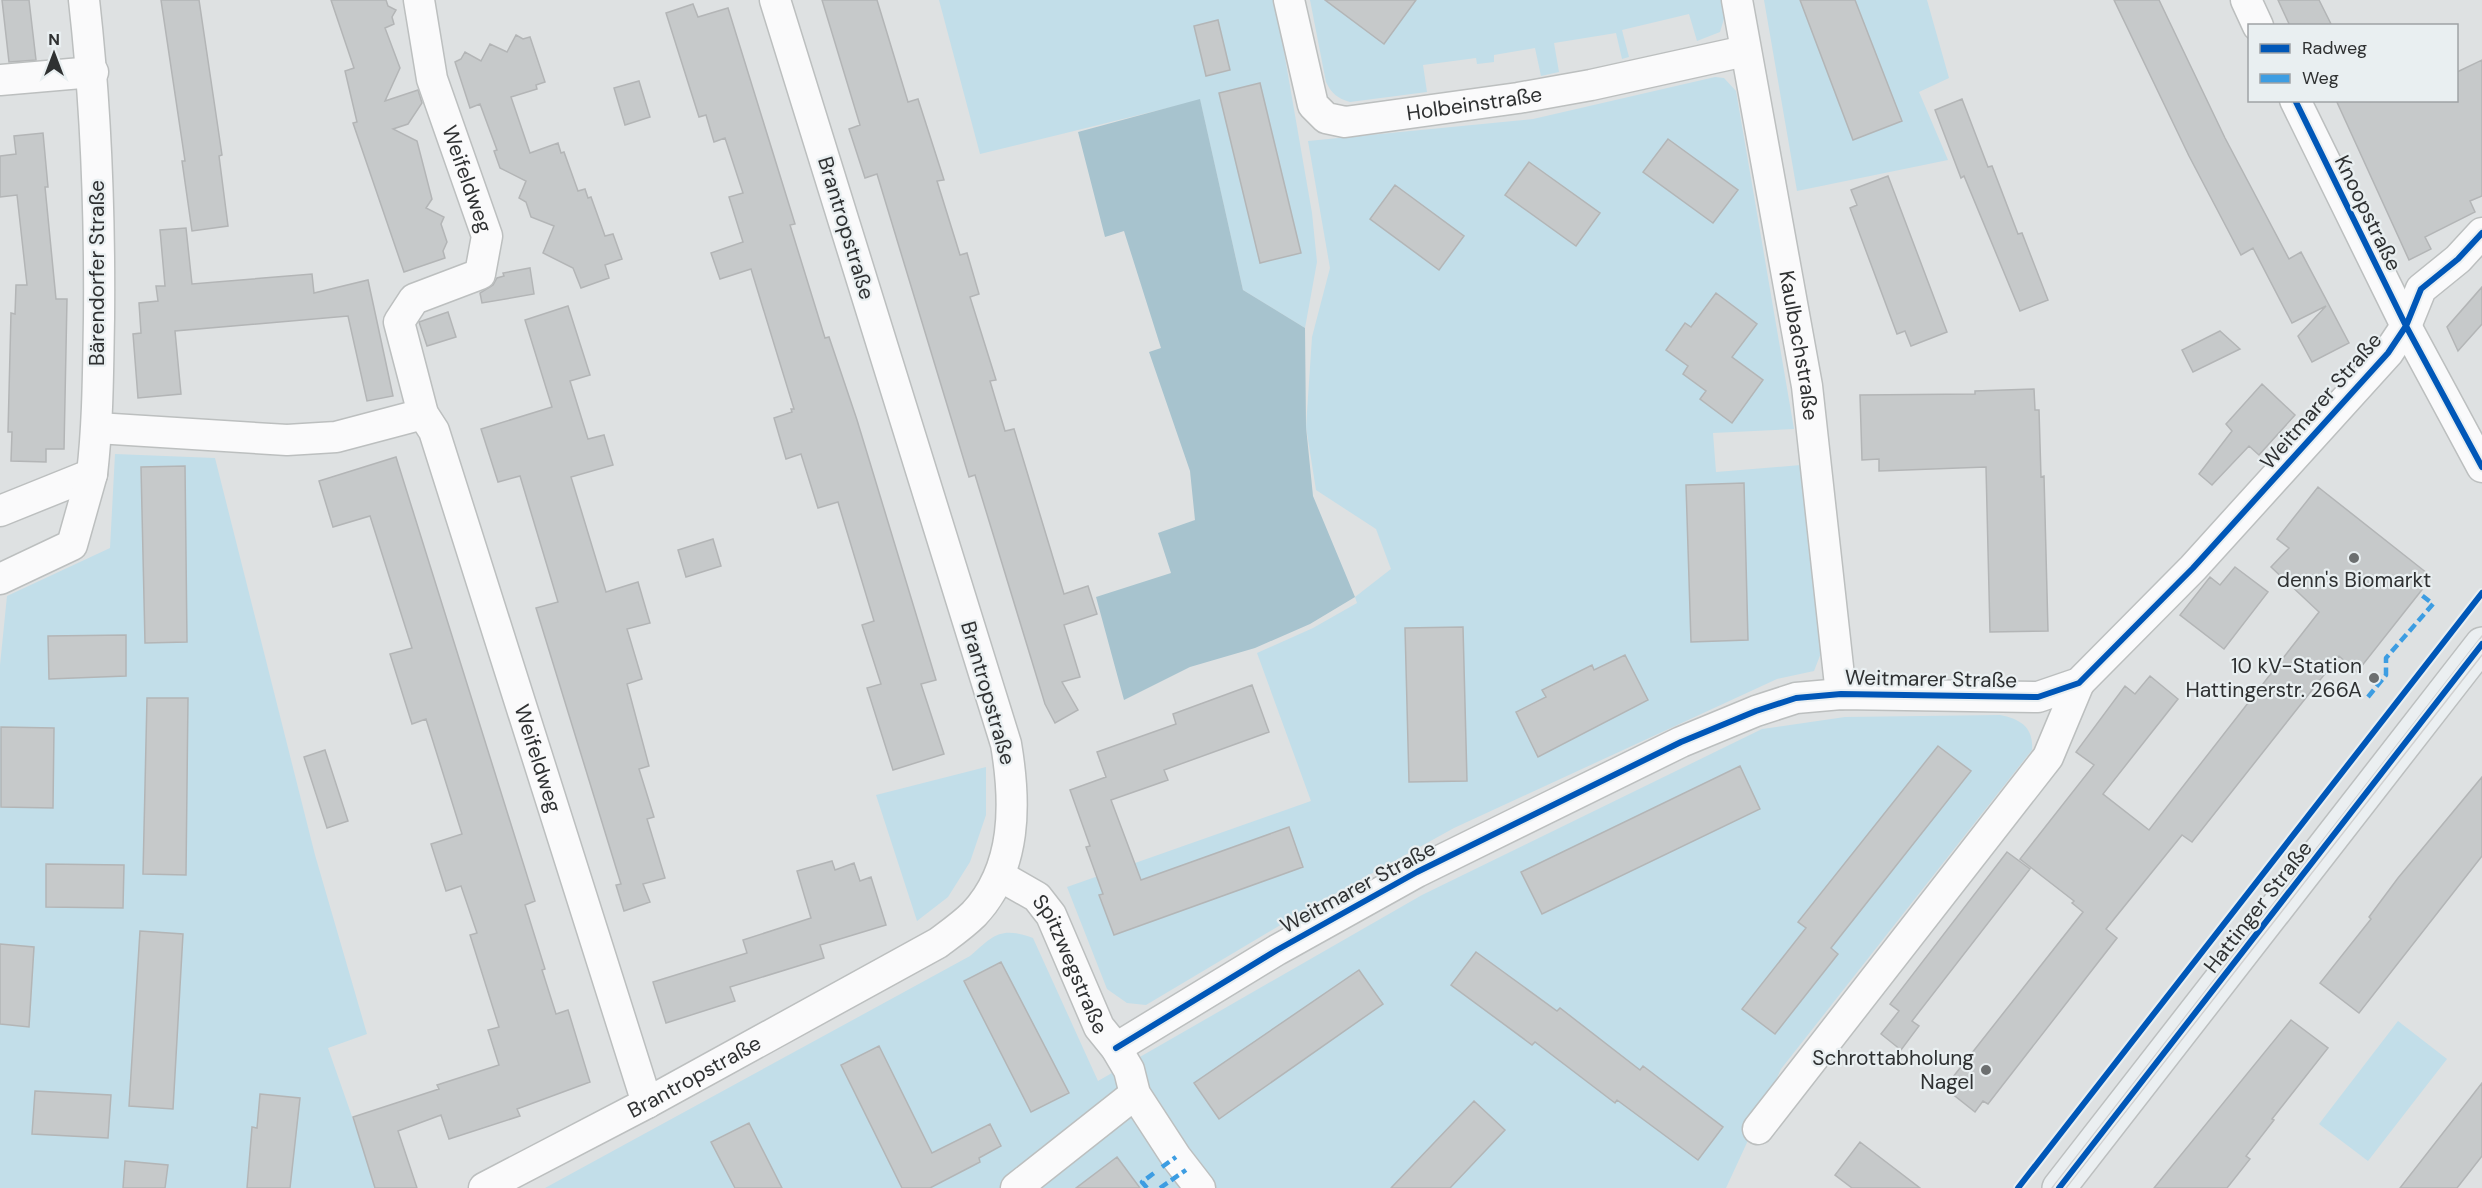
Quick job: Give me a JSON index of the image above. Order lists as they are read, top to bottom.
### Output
{
  "streets": {
    "main road": ["Hattinger Straße"],
    "street": [
      "Holbeinstraße",
      "Weifeldweg",
      "Knoopstraße",
      "Brantropstraße",
      "Bärendorfer Straße",
      "Kaulbachstraße",
      "Weitmarer Straße",
      "Spitzwegstraße"
    ]
  },
  "crossings": [
    ["Holbeinstraße", "Kaulbachstraße"],
    ["Weifeldweg", "Brantropstraße"],
    ["Knoopstraße", "Weitmarer Straße"],
    ["Brantropstraße", "Spitzwegstraße"],
    ["Kaulbachstraße", "Weitmarer Straße"],
    ["Weitmarer Straße", "Spitzwegstraße"]
  ],
  "places": ["denn's Biomarkt", "10 kV-Station Hattingerstr. 266A", "Schrottabholung Nagel"],
  "legend": ["Radweg", "Weg"],
  "north": "top"
}
